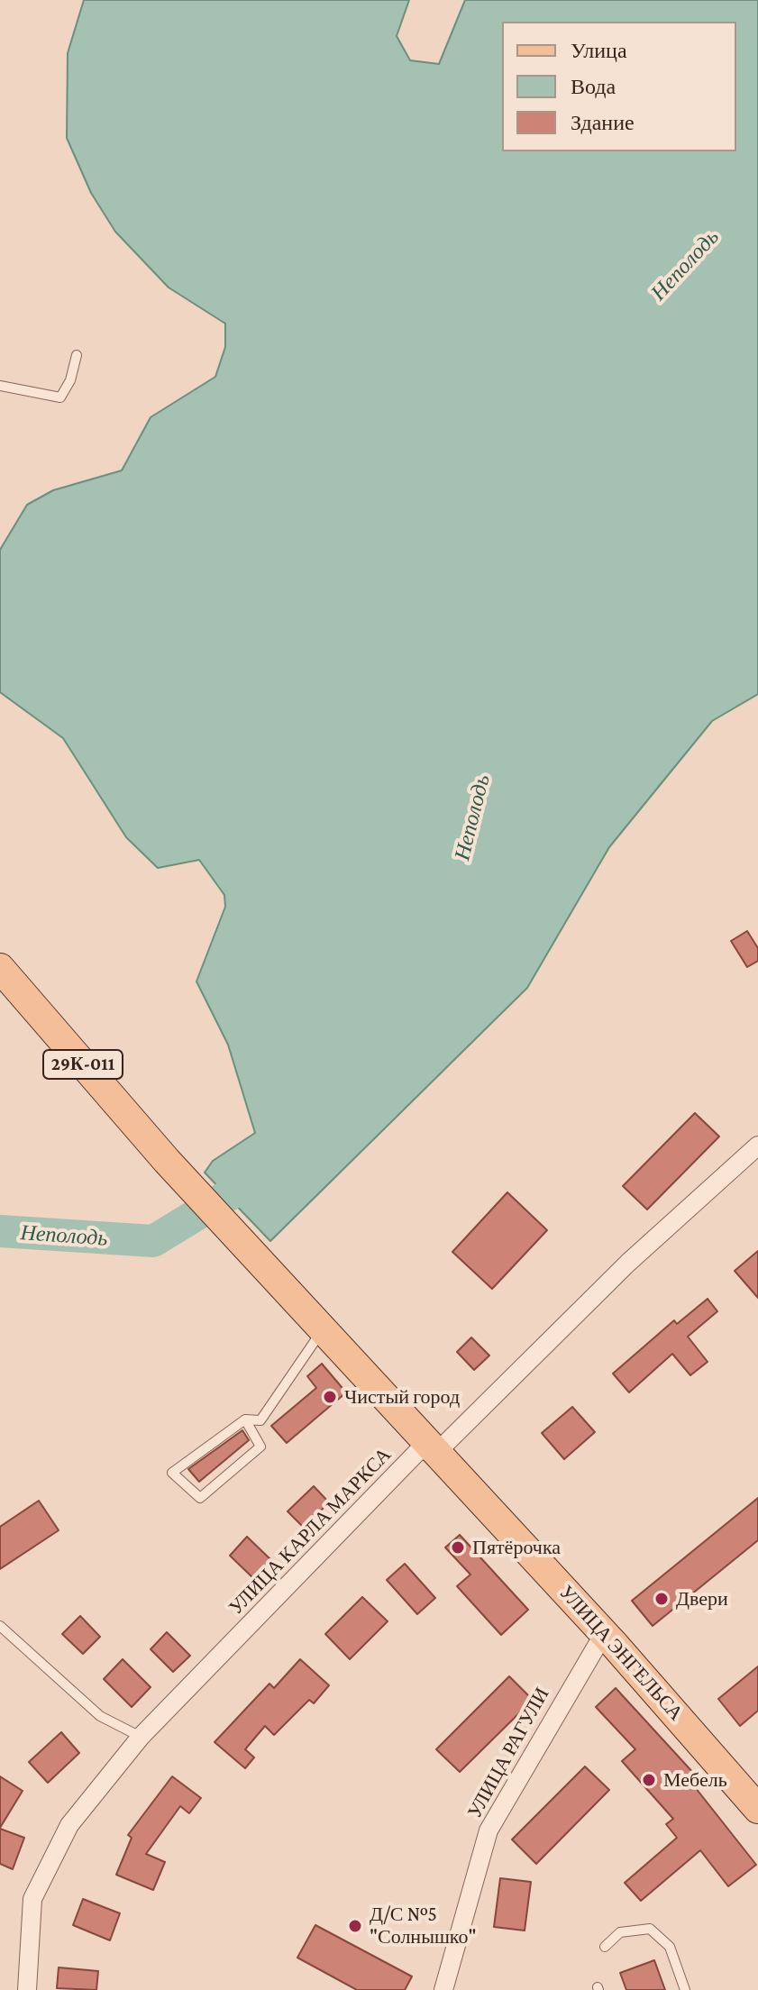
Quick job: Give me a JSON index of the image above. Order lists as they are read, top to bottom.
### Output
{
  "streets": {
    "main road": ["29К-011", "УЛИЦА ЭНГЕЛЬСА"],
    "street": ["УЛИЦА КАРЛА МАРКСА", "УЛИЦА РАГУЛИ"]
  },
  "crossings": [
    ["УЛИЦА КАРЛА МАРКСА", "УЛИЦА ЭНГЕЛЬСА"],
    ["УЛИЦА ЭНГЕЛЬСА", "УЛИЦА РАГУЛИ"]
  ],
  "water": ["Неполодь"],
  "places": [
    "Чистый город",
    "Пятёрочка",
    "Двери",
    "Мебель",
    "Д/С №5 \"Солнышко\""
  ],
  "legend": ["Улица", "Вода", "Здание"]
}
